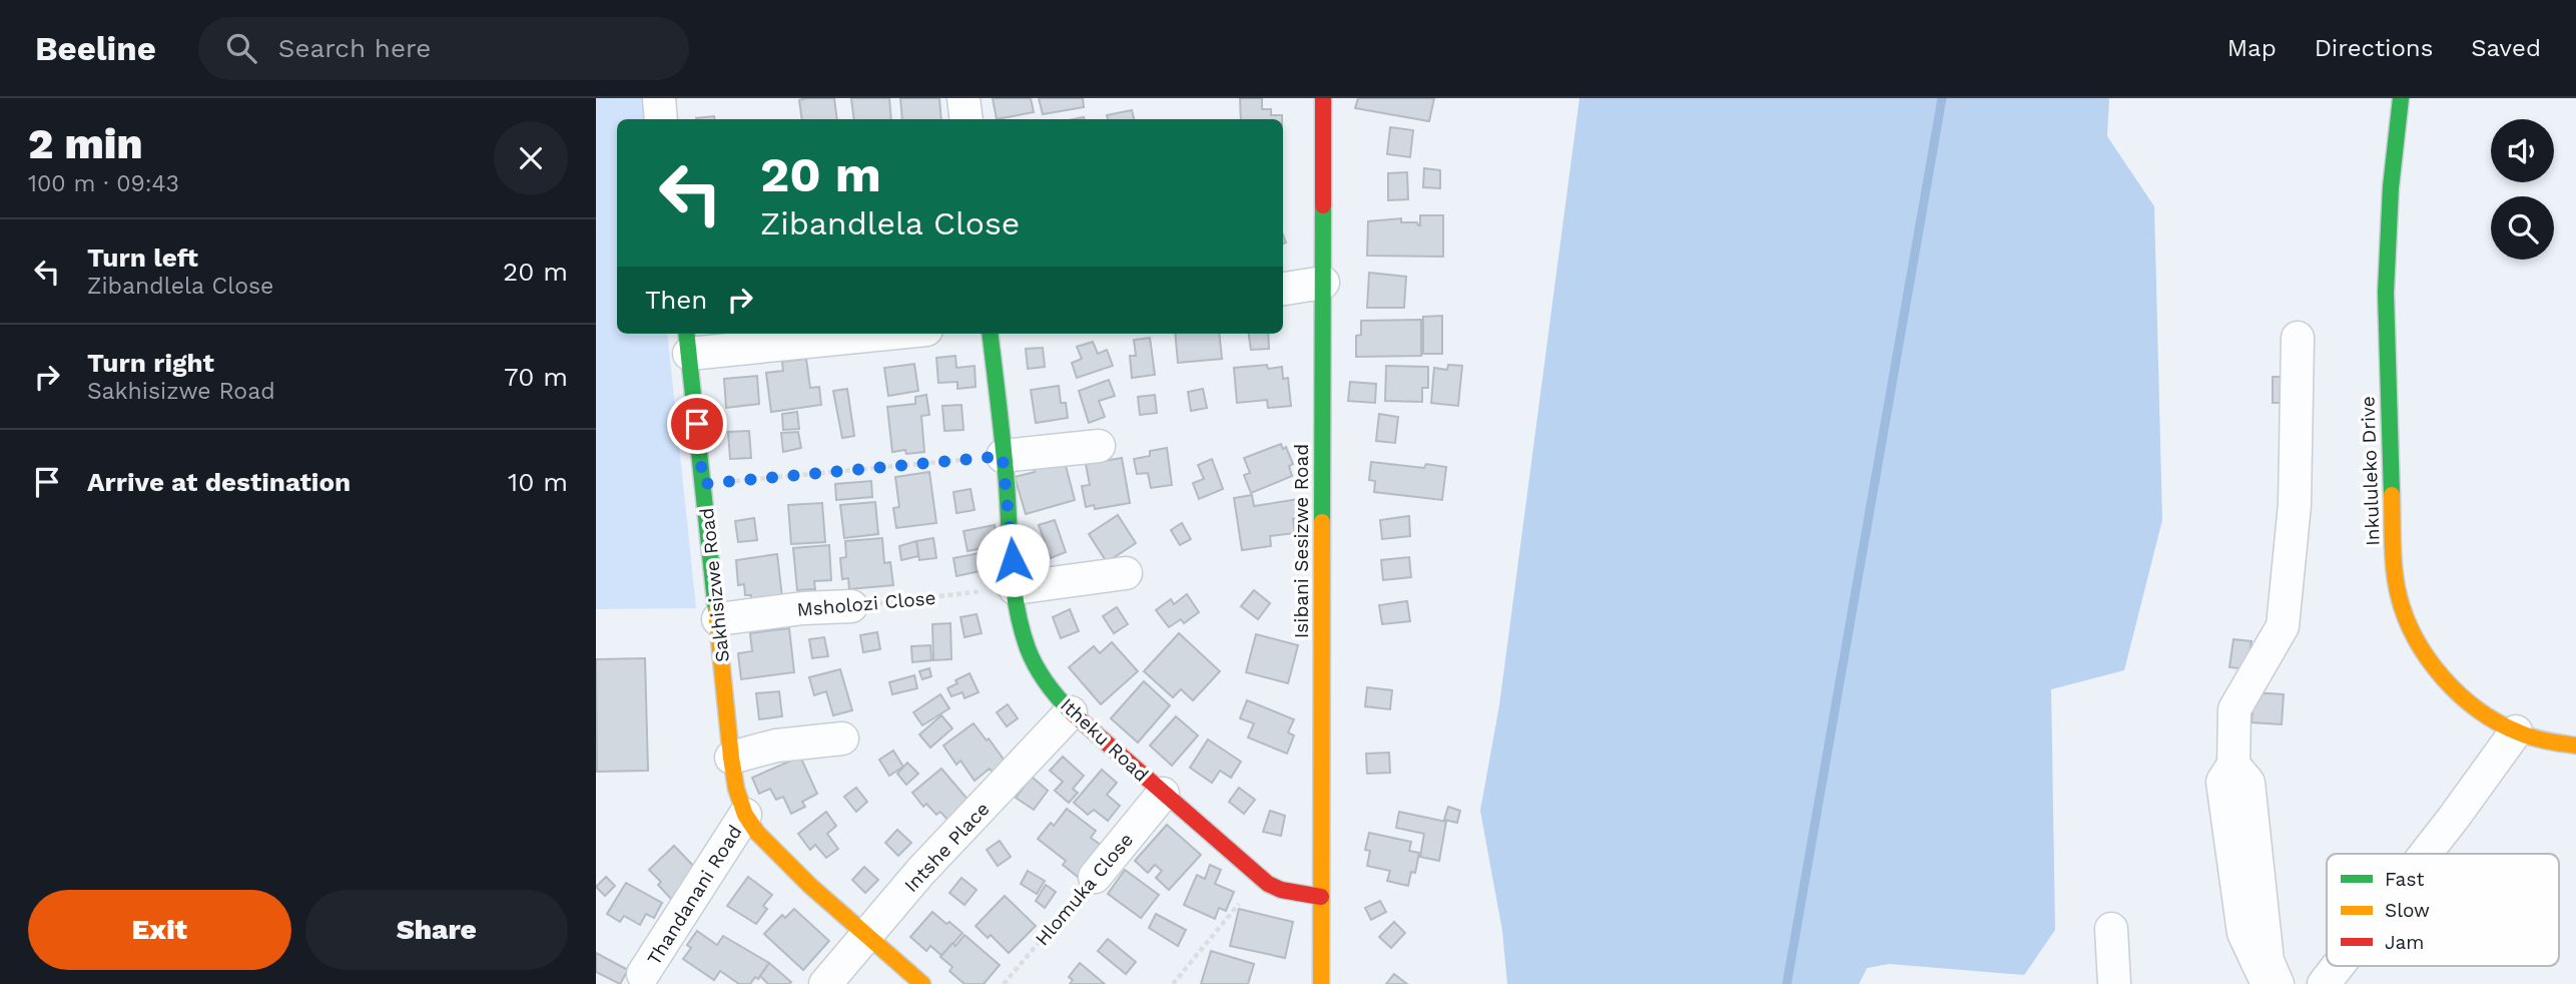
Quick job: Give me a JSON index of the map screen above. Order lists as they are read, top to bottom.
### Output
{
  "streets": {
    "street": [
      "Inkululeko Drive",
      "Isibani Sesizwe Road",
      "Sakhisizwe Road",
      "Msholozi Close",
      "Itheku Road",
      "Intshe Place",
      "Hlomuka Close",
      "Thandanani Road"
    ]
  },
  "crossings": [
    ["Isibani Sesizwe Road", "Itheku Road"],
    ["Sakhisizwe Road", "Msholozi Close"],
    ["Sakhisizwe Road", "Intshe Place"],
    ["Sakhisizwe Road", "Thandanani Road"],
    ["Msholozi Close", "Itheku Road"],
    ["Itheku Road", "Intshe Place"],
    ["Itheku Road", "Hlomuka Close"]
  ],
  "legend": ["Fast", "Slow", "Jam"],
  "page": {
    "header": "Beeline",
    "search": "Search here",
    "nav": ["Map", "Directions", "Saved"],
    "heading": ["2 min", "100 m · 09:43"],
    "turn": ["20 m", "Zibandlela Close"],
    "list": [
      {
        "name": "Turn left",
        "note": "Zibandlela Close",
        "value": "20 m"
      },
      {
        "name": "Turn right",
        "note": "Sakhisizwe Road",
        "value": "70 m"
      },
      {
        "name": "Arrive at destination",
        "value": "10 m"
      }
    ],
    "then": "Then",
    "buttons": ["Exit", "Share"]
  }
}
